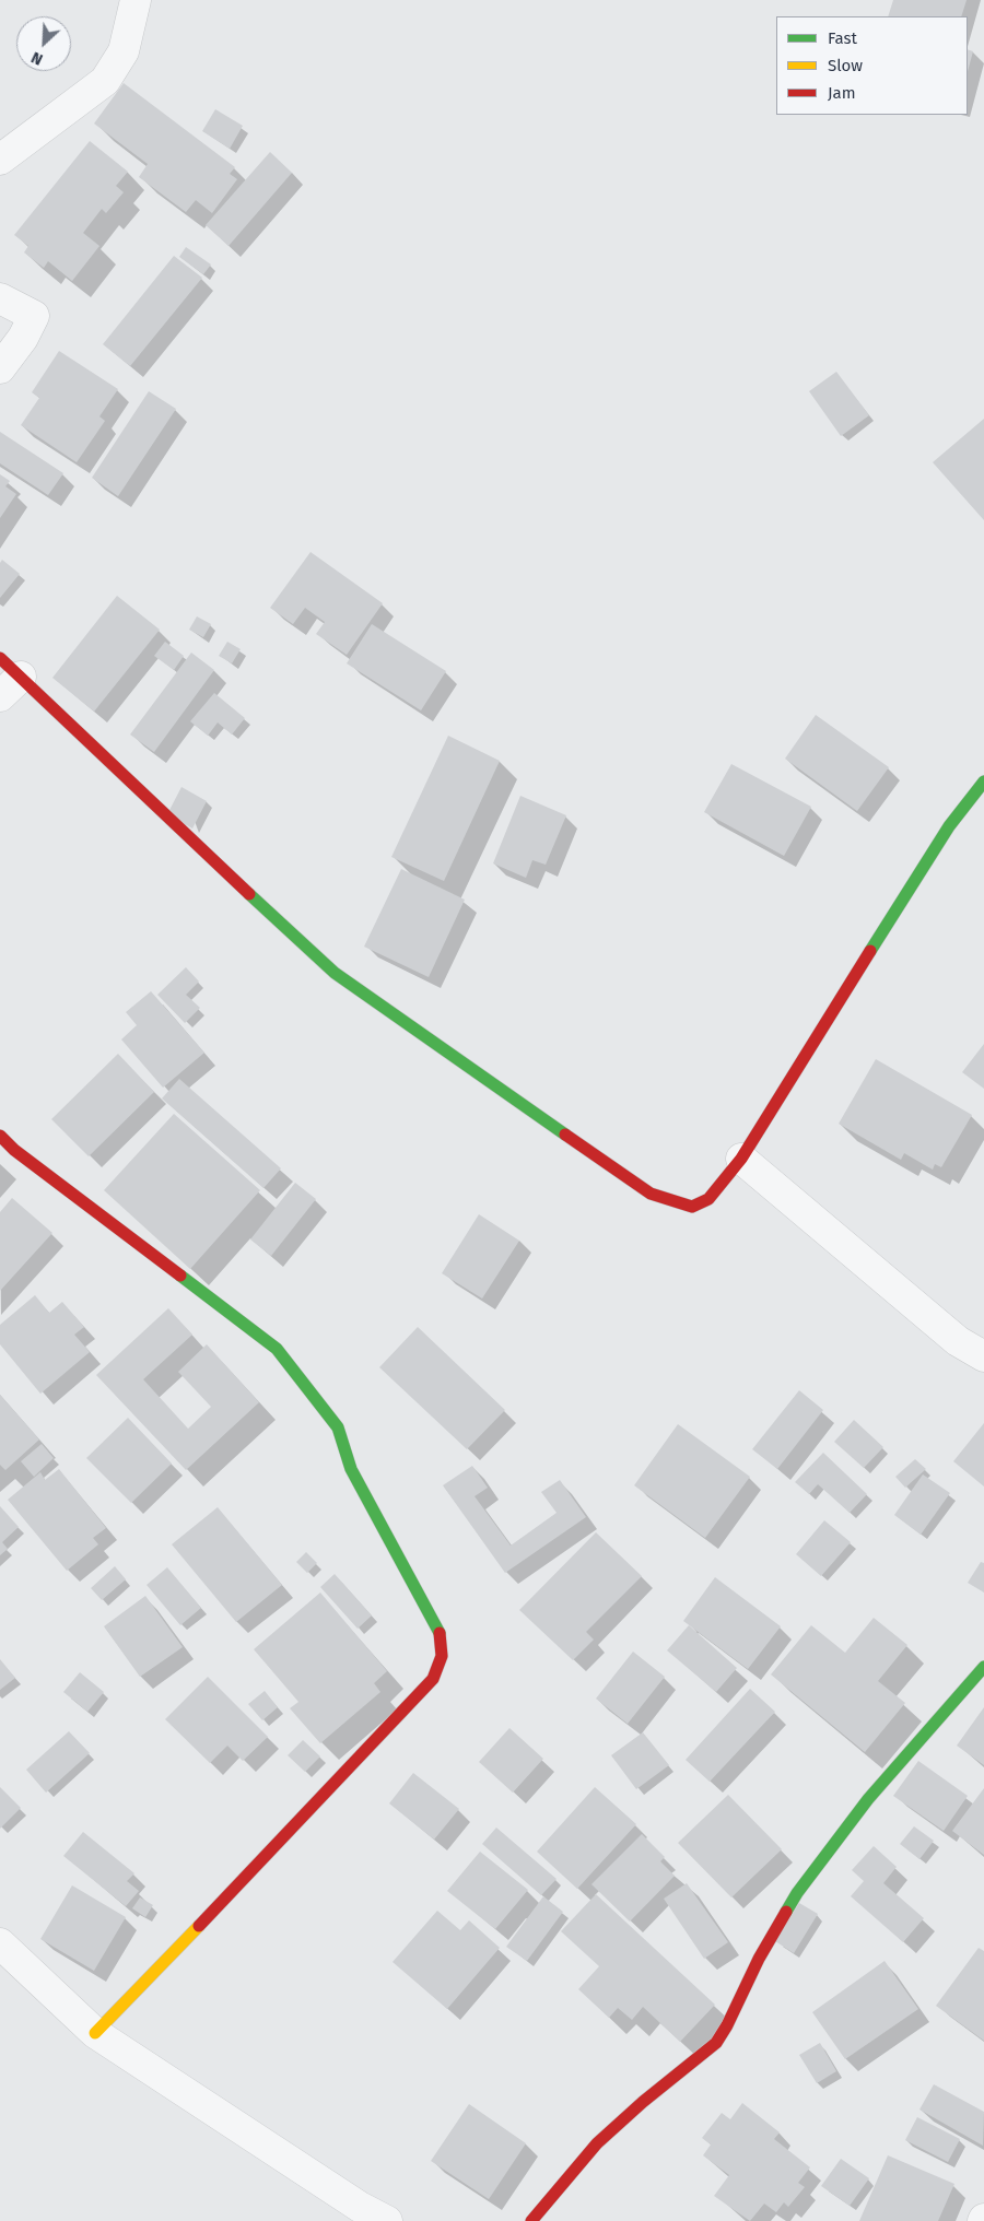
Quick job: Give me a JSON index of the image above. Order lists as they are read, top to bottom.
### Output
{
  "legend": ["Fast", "Slow", "Jam"],
  "north": "bottom left"
}
